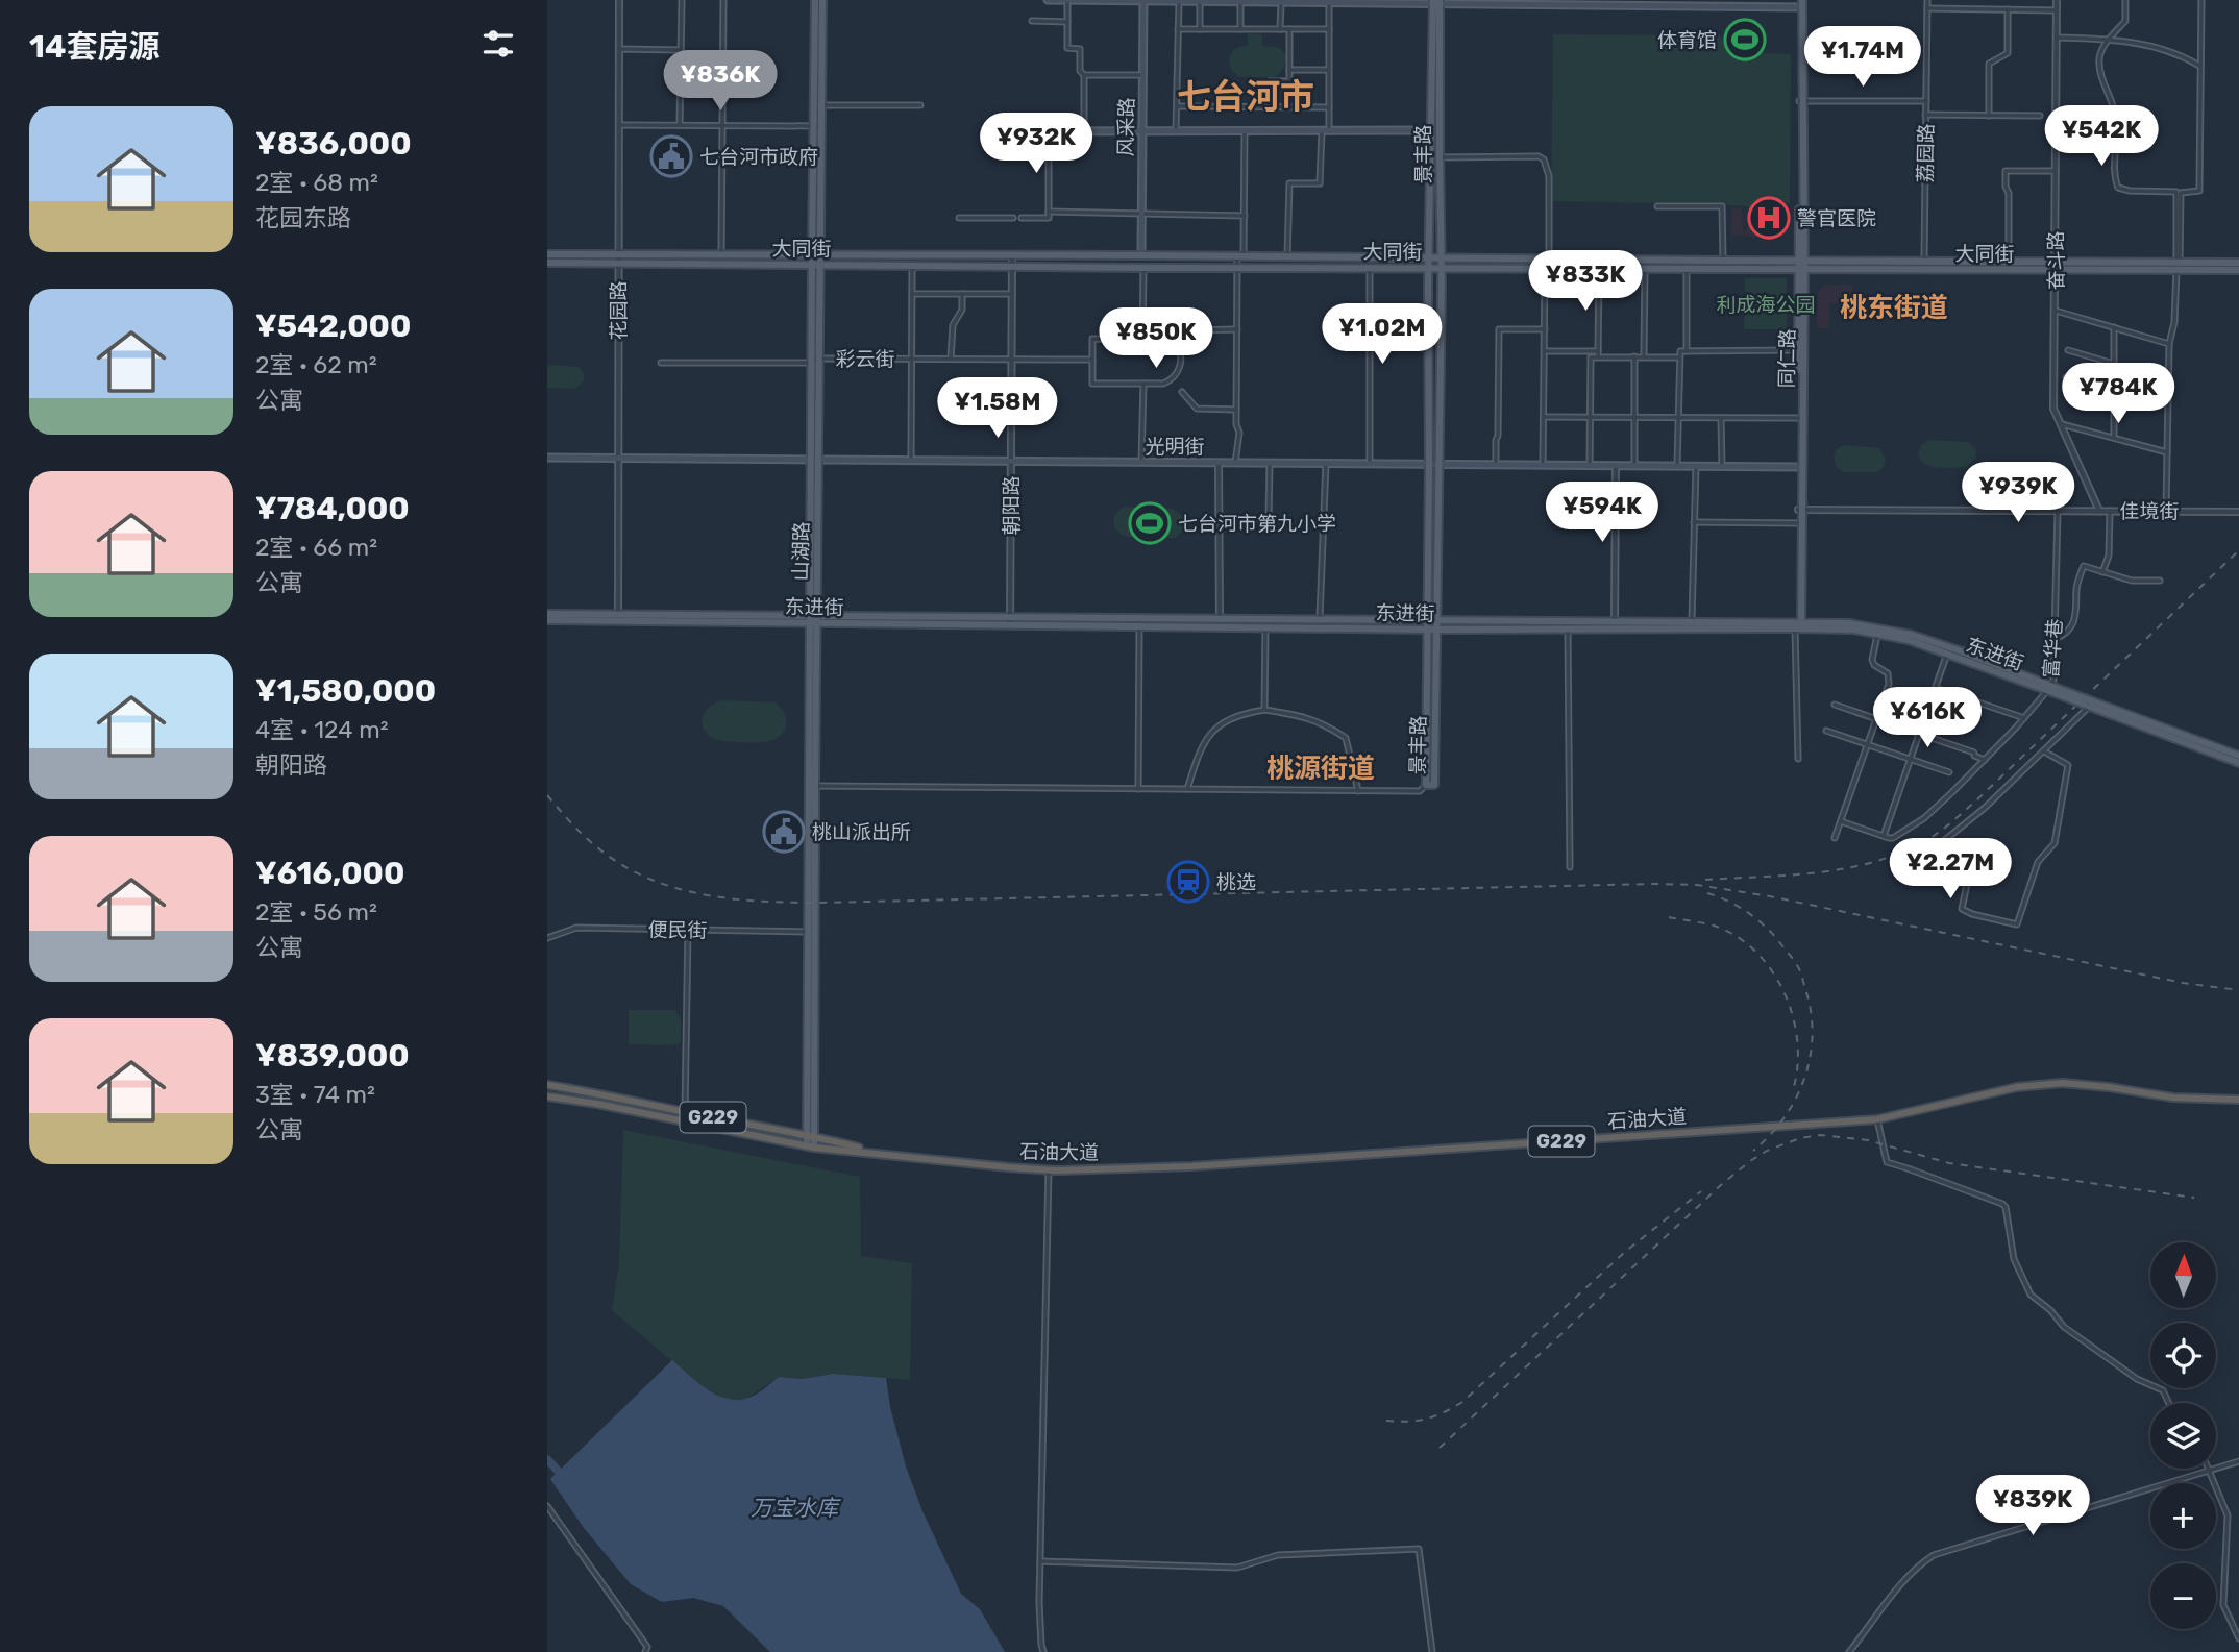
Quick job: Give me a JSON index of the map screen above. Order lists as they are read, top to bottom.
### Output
{
  "streets": {
    "highway": ["G229", "石油大道"],
    "main road": [
      "风采路",
      "景丰路",
      "大同街",
      "同仁路",
      "光明街",
      "山湖路",
      "东进街"
    ],
    "street": [
      "荔园路",
      "奋斗路",
      "花园路",
      "彩云街",
      "朝阳路",
      "佳境街",
      "富华巷",
      "便民街"
    ]
  },
  "crossings": [
    ["风采路", "大同街"],
    ["荔园路", "大同街"],
    ["景丰路", "大同街"],
    ["景丰路", "光明街"],
    ["景丰路", "东进街"],
    ["大同街", "奋斗路"],
    ["大同街", "花园路"],
    ["大同街", "同仁路"],
    ["大同街", "朝阳路"],
    ["大同街", "山湖路"],
    ["奋斗路", "佳境街"],
    ["花园路", "光明街"],
    ["花园路", "东进街"],
    ["彩云街", "朝阳路"],
    ["彩云街", "山湖路"],
    ["同仁路", "光明街"],
    ["同仁路", "佳境街"],
    ["同仁路", "东进街"],
    ["光明街", "朝阳路"],
    ["光明街", "山湖路"],
    ["朝阳路", "东进街"],
    ["佳境街", "富华巷"],
    ["山湖路", "东进街"],
    ["山湖路", "便民街"],
    ["山湖路", "石油大道"],
    ["东进街", "富华巷"]
  ],
  "districts": ["七台河市", "桃东街道", "桃源街道"],
  "water": ["万宝水库"],
  "parks": ["利成海公园"],
  "places": {
    "sports": ["体育馆", "七台河市第九小学"],
    "public building": ["七台河市政府", "桃山派出所"],
    "hospital": ["警官医院"],
    "station": ["桃选"]
  },
  "north": "top",
  "page": {
    "heading": "14套房源",
    "price": [
      "¥1.74M",
      "¥836K",
      "¥542K",
      "¥932K",
      "¥833K",
      "¥1.02M",
      "¥850K",
      "¥784K",
      "¥1.58M",
      "¥939K",
      "¥594K",
      "¥616K",
      "¥2.27M",
      "¥839K"
    ],
    "list": [
      {
        "name": "¥836,000",
        "note": "2室 · 68 m² · 花园东路"
      },
      {
        "name": "¥542,000",
        "note": "2室 · 62 m² · 公寓"
      },
      {
        "name": "¥784,000",
        "note": "2室 · 66 m² · 公寓"
      },
      {
        "name": "¥1,580,000",
        "note": "4室 · 124 m² · 朝阳路"
      },
      {
        "name": "¥616,000",
        "note": "2室 · 56 m² · 公寓"
      },
      {
        "name": "¥839,000",
        "note": "3室 · 74 m² · 公寓"
      }
    ],
    "map_buttons": ["+", "−"]
  }
}
